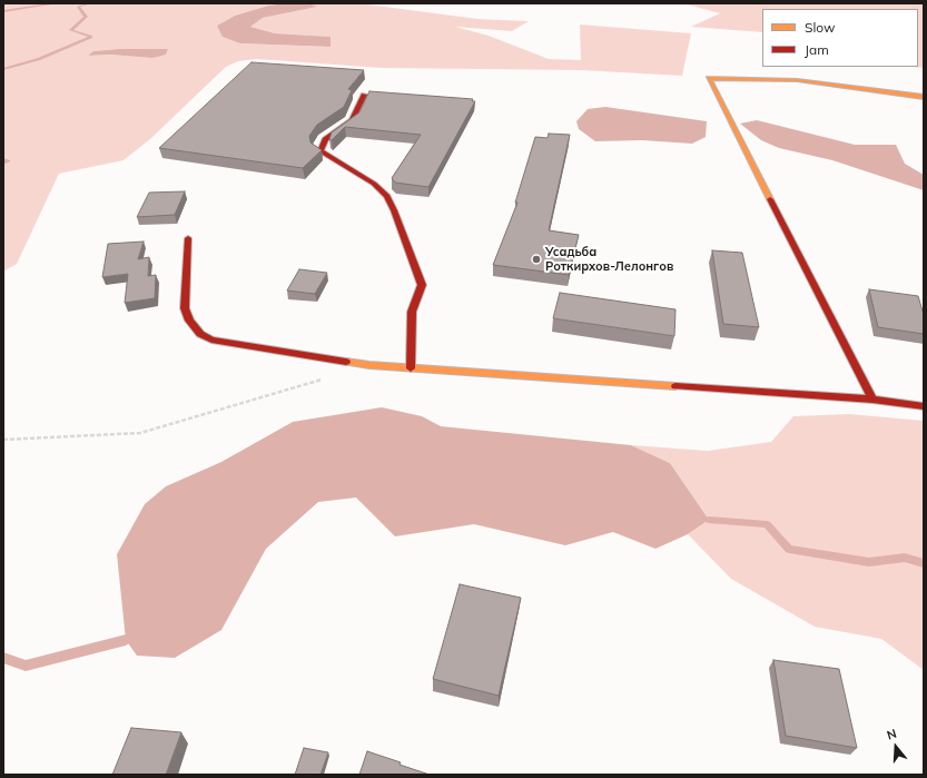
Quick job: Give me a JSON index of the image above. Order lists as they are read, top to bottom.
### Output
{
  "places": ["Усадьба Роткирхов-Лелонгов"],
  "legend": ["Slow", "Jam"],
  "north": "top"
}
